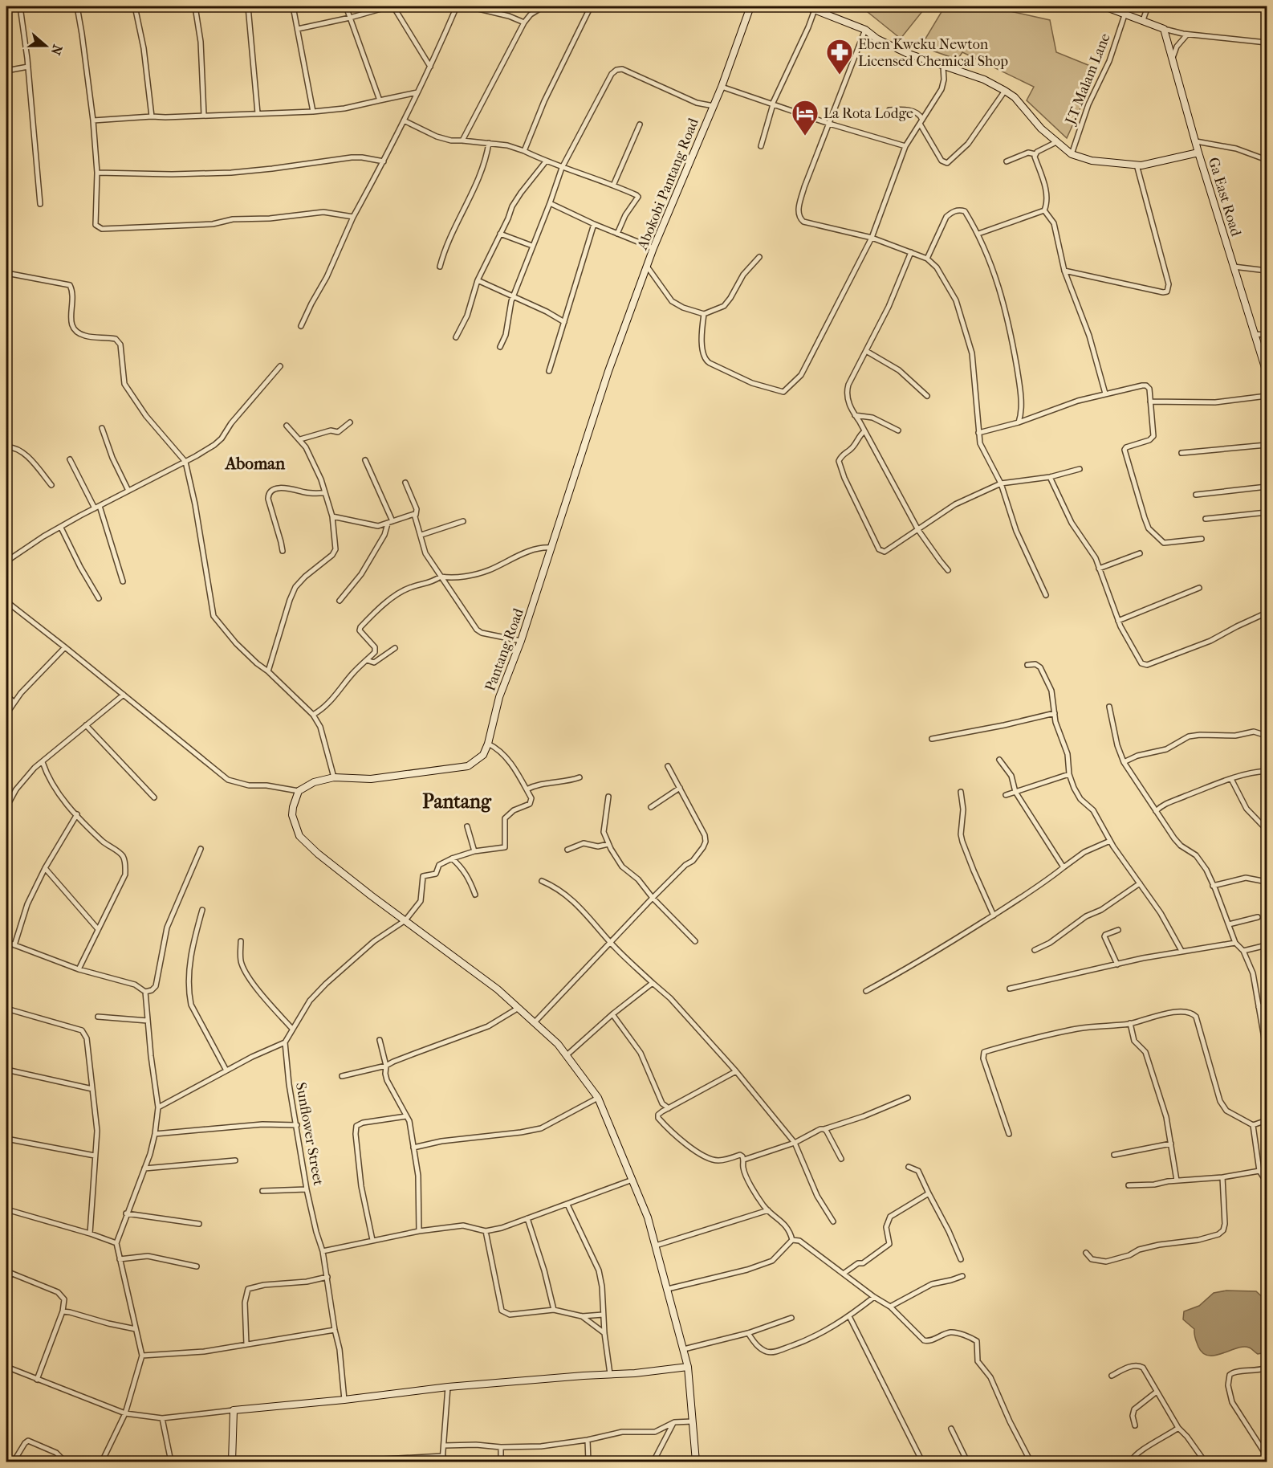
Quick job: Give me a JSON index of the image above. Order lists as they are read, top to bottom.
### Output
{
  "streets": {
    "street": [
      "J.T Malam Lane",
      "Abokobi Pantang Road",
      "Ga East Road",
      "Pantang Road",
      "Sunflower Street"
    ]
  },
  "crossings": [
    ["Abokobi Pantang Road", "Pantang Road"]
  ],
  "districts": ["Aboman", "Pantang"],
  "places": {
    "pharmacy": ["Eben Kweku Newton Licensed Chemical Shop"],
    "hotel": ["La Rota Lodge"]
  },
  "north": "right"
}
